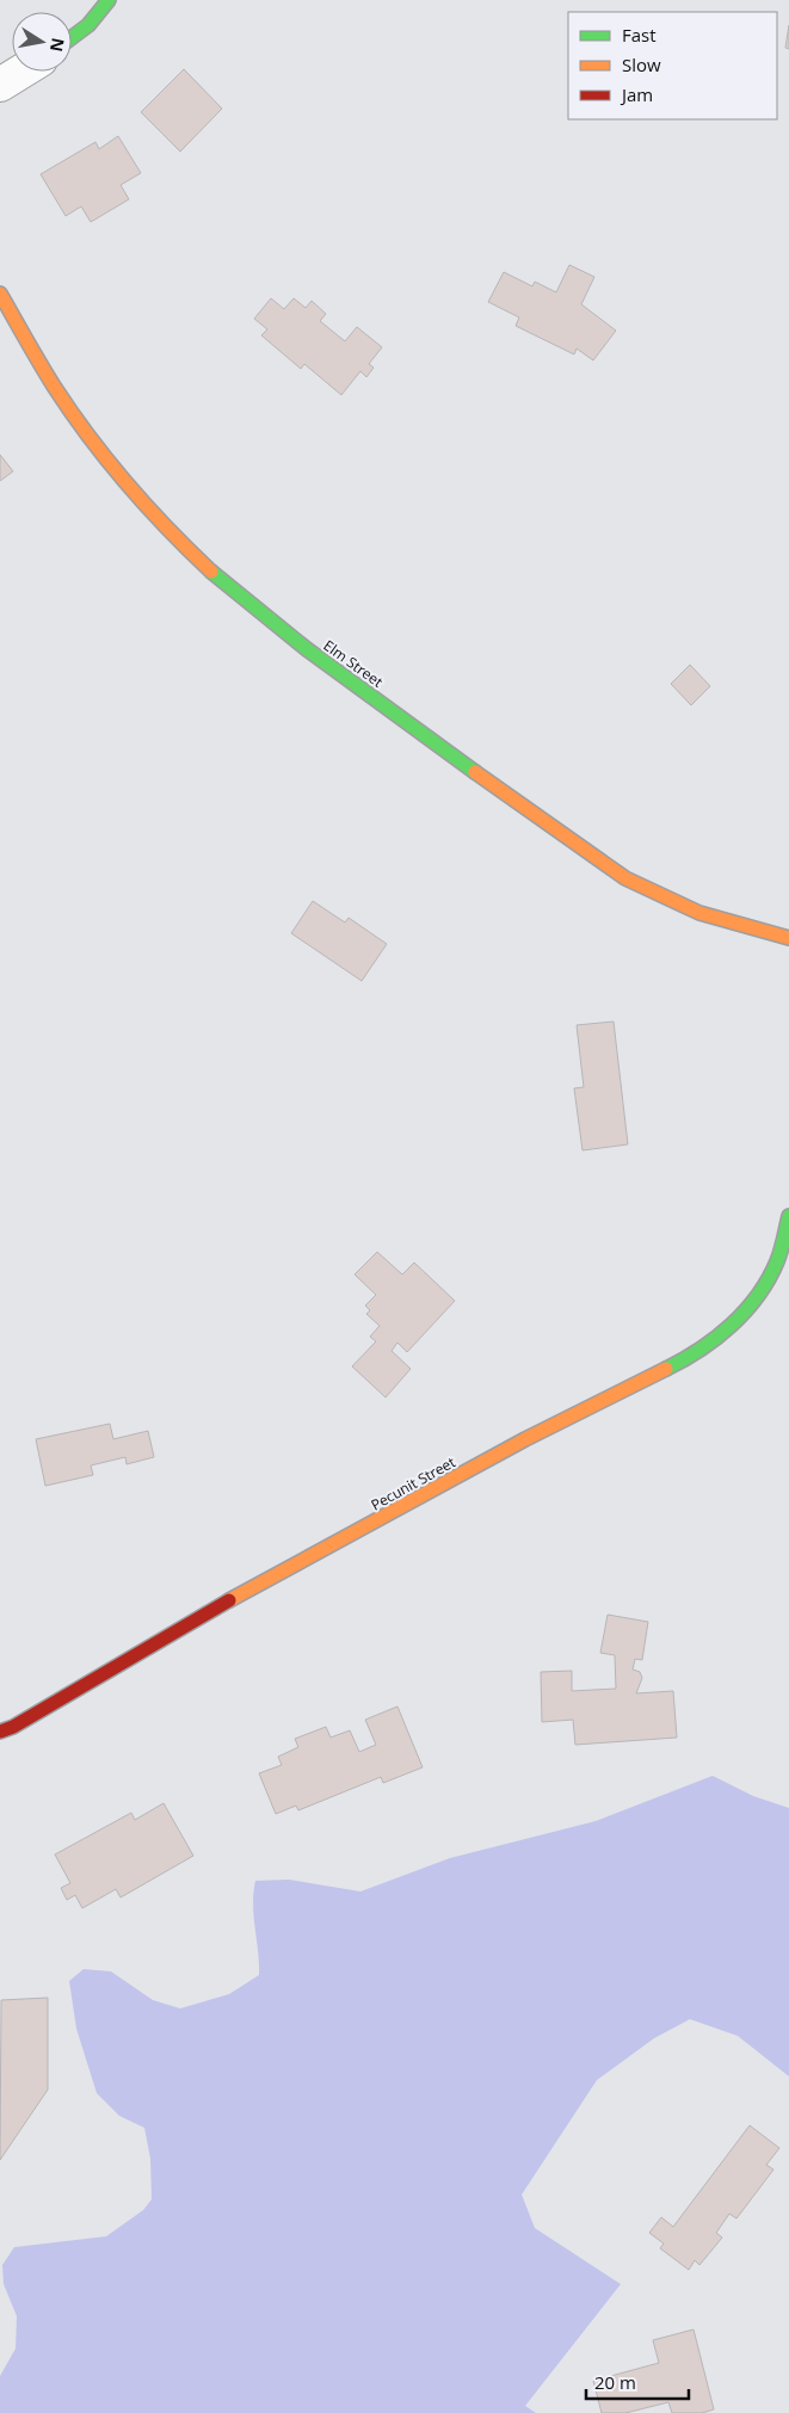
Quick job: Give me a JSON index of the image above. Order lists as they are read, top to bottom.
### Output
{
  "streets": {
    "street": ["Elm Street", "Pecunit Street"]
  },
  "legend": ["Fast", "Slow", "Jam"],
  "scale_bar": "20 m",
  "north": "right"
}
